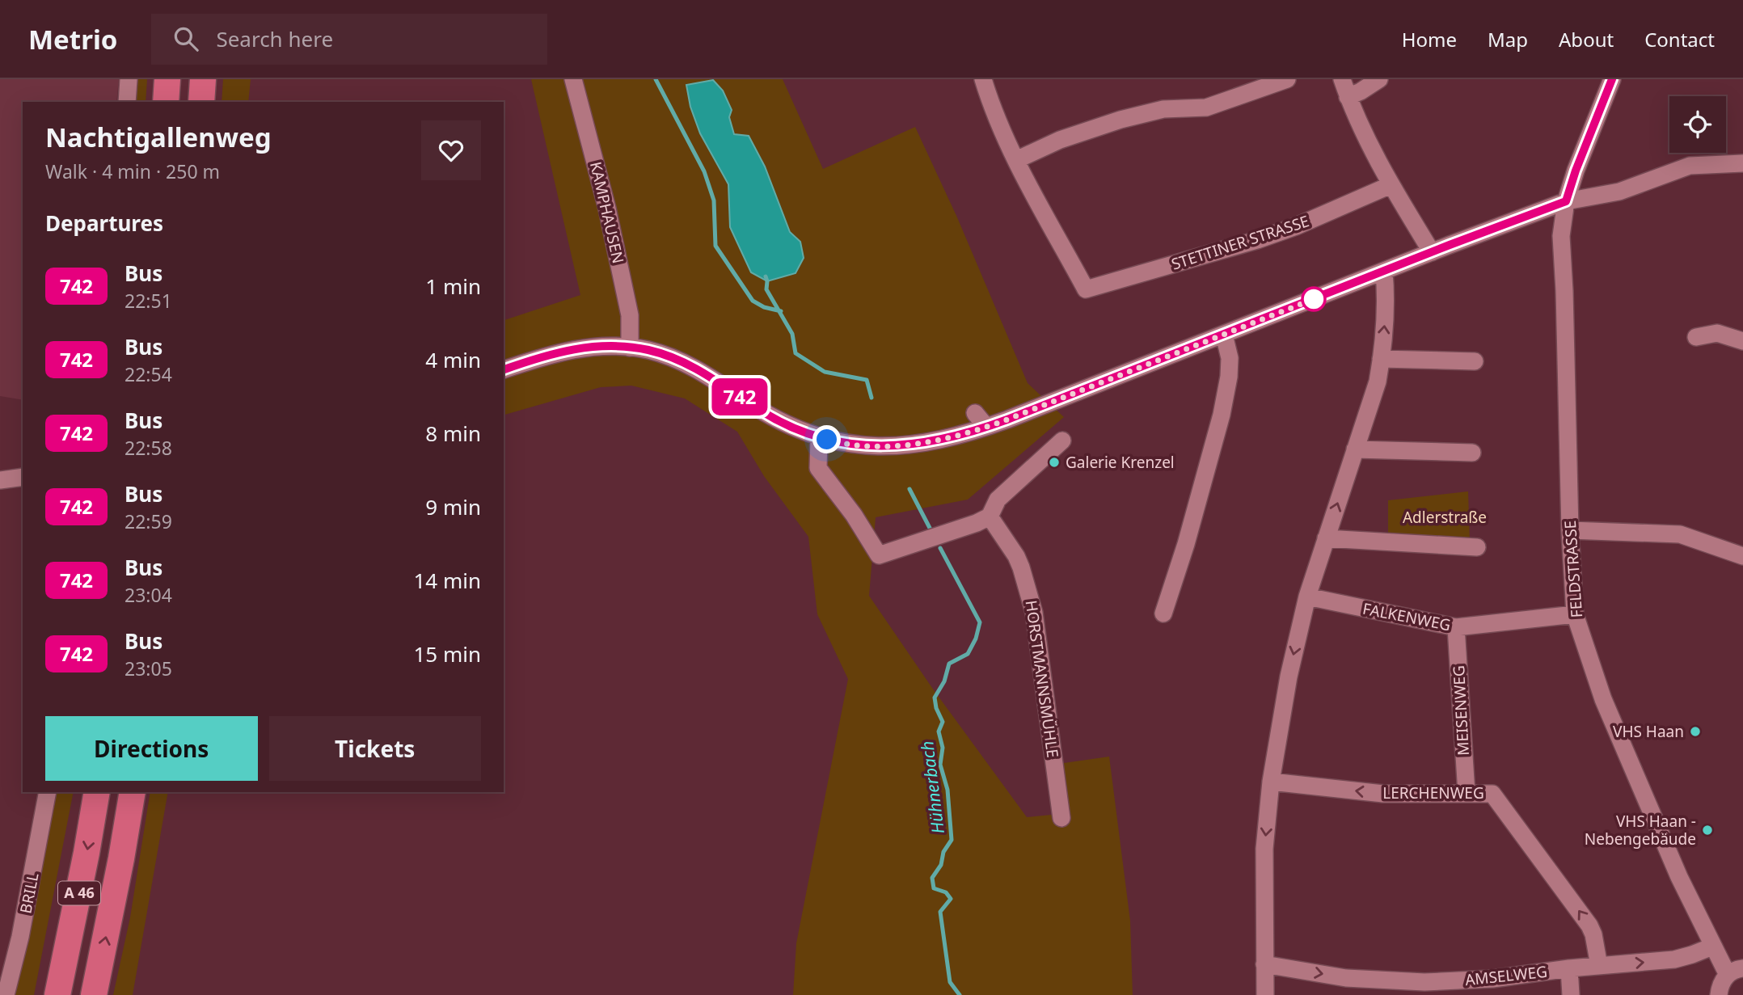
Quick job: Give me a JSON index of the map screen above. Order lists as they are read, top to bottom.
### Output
{
  "streets": {
    "highway": ["A 46"],
    "street": [
      "KAMPHAUSEN",
      "STETTINER STRASSE",
      "FELDSTRASSE",
      "FALKENWEG",
      "HORSTMANNSMÜHLE",
      "MEISENWEG",
      "LERCHENWEG",
      "BRILL",
      "AMSELWEG"
    ]
  },
  "crossings": [
    ["FELDSTRASSE", "FALKENWEG"],
    ["FELDSTRASSE", "AMSELWEG"],
    ["FALKENWEG", "MEISENWEG"],
    ["MEISENWEG", "LERCHENWEG"],
    ["LERCHENWEG", "AMSELWEG"]
  ],
  "one_way": ["LERCHENWEG", "AMSELWEG"],
  "water": ["Hühnerbach"],
  "parks": ["Adlerstraße"],
  "places": ["Galerie Krenzel", "VHS Haan", "VHS Haan - Nebengebäude"],
  "lines": ["bus line 742"],
  "page": {
    "header": "Metrio",
    "search": "Search here",
    "nav": [
      "Home",
      "Map",
      "About",
      "Contact"
    ],
    "on_map": "742",
    "heading": [
      ["Nachtigallenweg", "Walk · 4 min · 250 m"],
      "Departures"
    ],
    "list": [
      {
        "mark": "742",
        "name": "Bus",
        "note": "22:51",
        "value": "1 min"
      },
      {
        "mark": "742",
        "name": "Bus",
        "note": "22:54",
        "value": "4 min"
      },
      {
        "mark": "742",
        "name": "Bus",
        "note": "22:58",
        "value": "8 min"
      },
      {
        "mark": "742",
        "name": "Bus",
        "note": "22:59",
        "value": "9 min"
      },
      {
        "mark": "742",
        "name": "Bus",
        "note": "23:04",
        "value": "14 min"
      },
      {
        "mark": "742",
        "name": "Bus",
        "note": "23:05",
        "value": "15 min"
      }
    ],
    "buttons": ["Directions", "Tickets"]
  }
}
